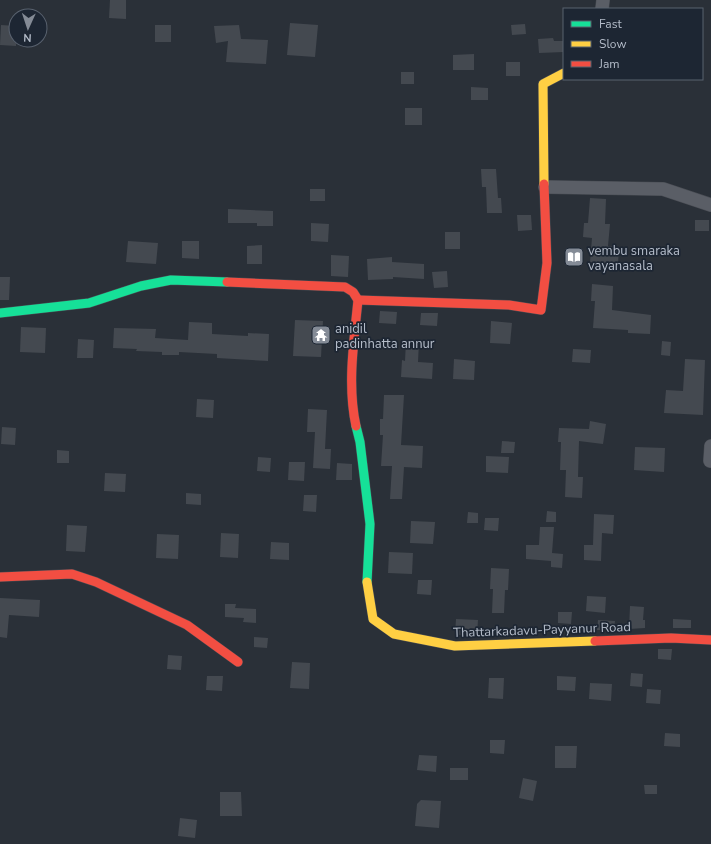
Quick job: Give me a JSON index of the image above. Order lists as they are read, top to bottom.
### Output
{
  "streets": {
    "main road": ["Thattarkadavu-Payyanur Road"]
  },
  "places": {
    "library": ["vembu smaraka vayanasala"],
    "temple": ["anidil padinhatta annur"]
  },
  "legend": ["Fast", "Slow", "Jam"],
  "north": "bottom"
}
